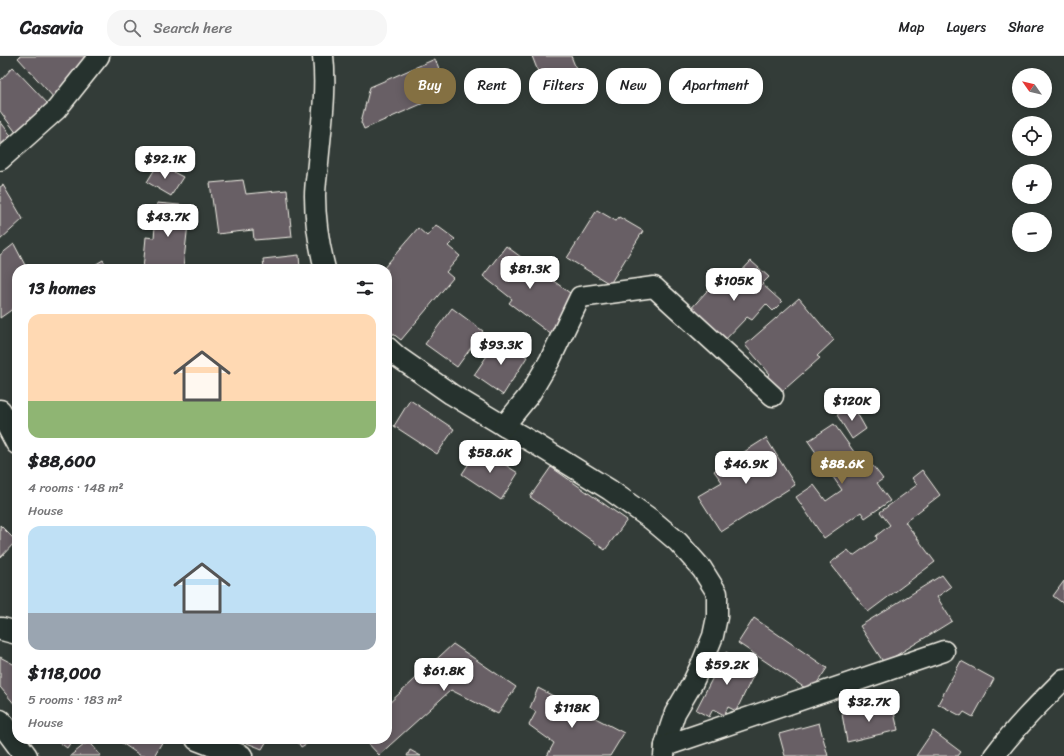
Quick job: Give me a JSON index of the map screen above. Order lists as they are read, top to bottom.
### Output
{
  "north": "top left",
  "page": {
    "header": "Casavia",
    "search": "Search here",
    "nav": ["Map", "Layers", "Share"],
    "map_buttons": ["+", "−"],
    "chip": [
      "Buy",
      "Rent",
      "Filters",
      "New",
      "Apartment"
    ],
    "price": [
      "$92.1K",
      "$43.7K",
      "$81.3K",
      "$105K",
      "$93.3K",
      "$120K",
      "$58.6K",
      "$46.9K",
      "$88.6K",
      "$59.2K",
      "$61.8K",
      "$32.7K",
      "$118K"
    ],
    "heading": "13 homes",
    "list": [
      {
        "name": "$88,600",
        "note": "4 rooms · 148 m² · House"
      },
      {
        "name": "$118,000",
        "note": "5 rooms · 183 m² · House"
      }
    ]
  }
}
